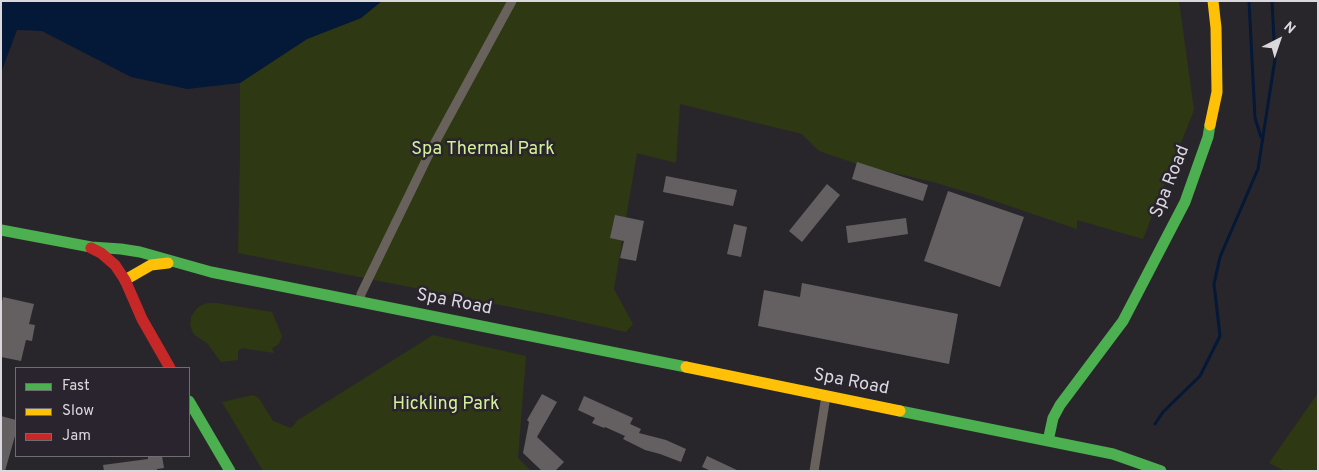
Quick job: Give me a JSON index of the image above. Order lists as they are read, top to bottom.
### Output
{
  "streets": {
    "main road": ["Spa Road"]
  },
  "parks": ["Spa Thermal Park", "Hickling Park"],
  "legend": ["Fast", "Slow", "Jam"],
  "north": "top right"
}
